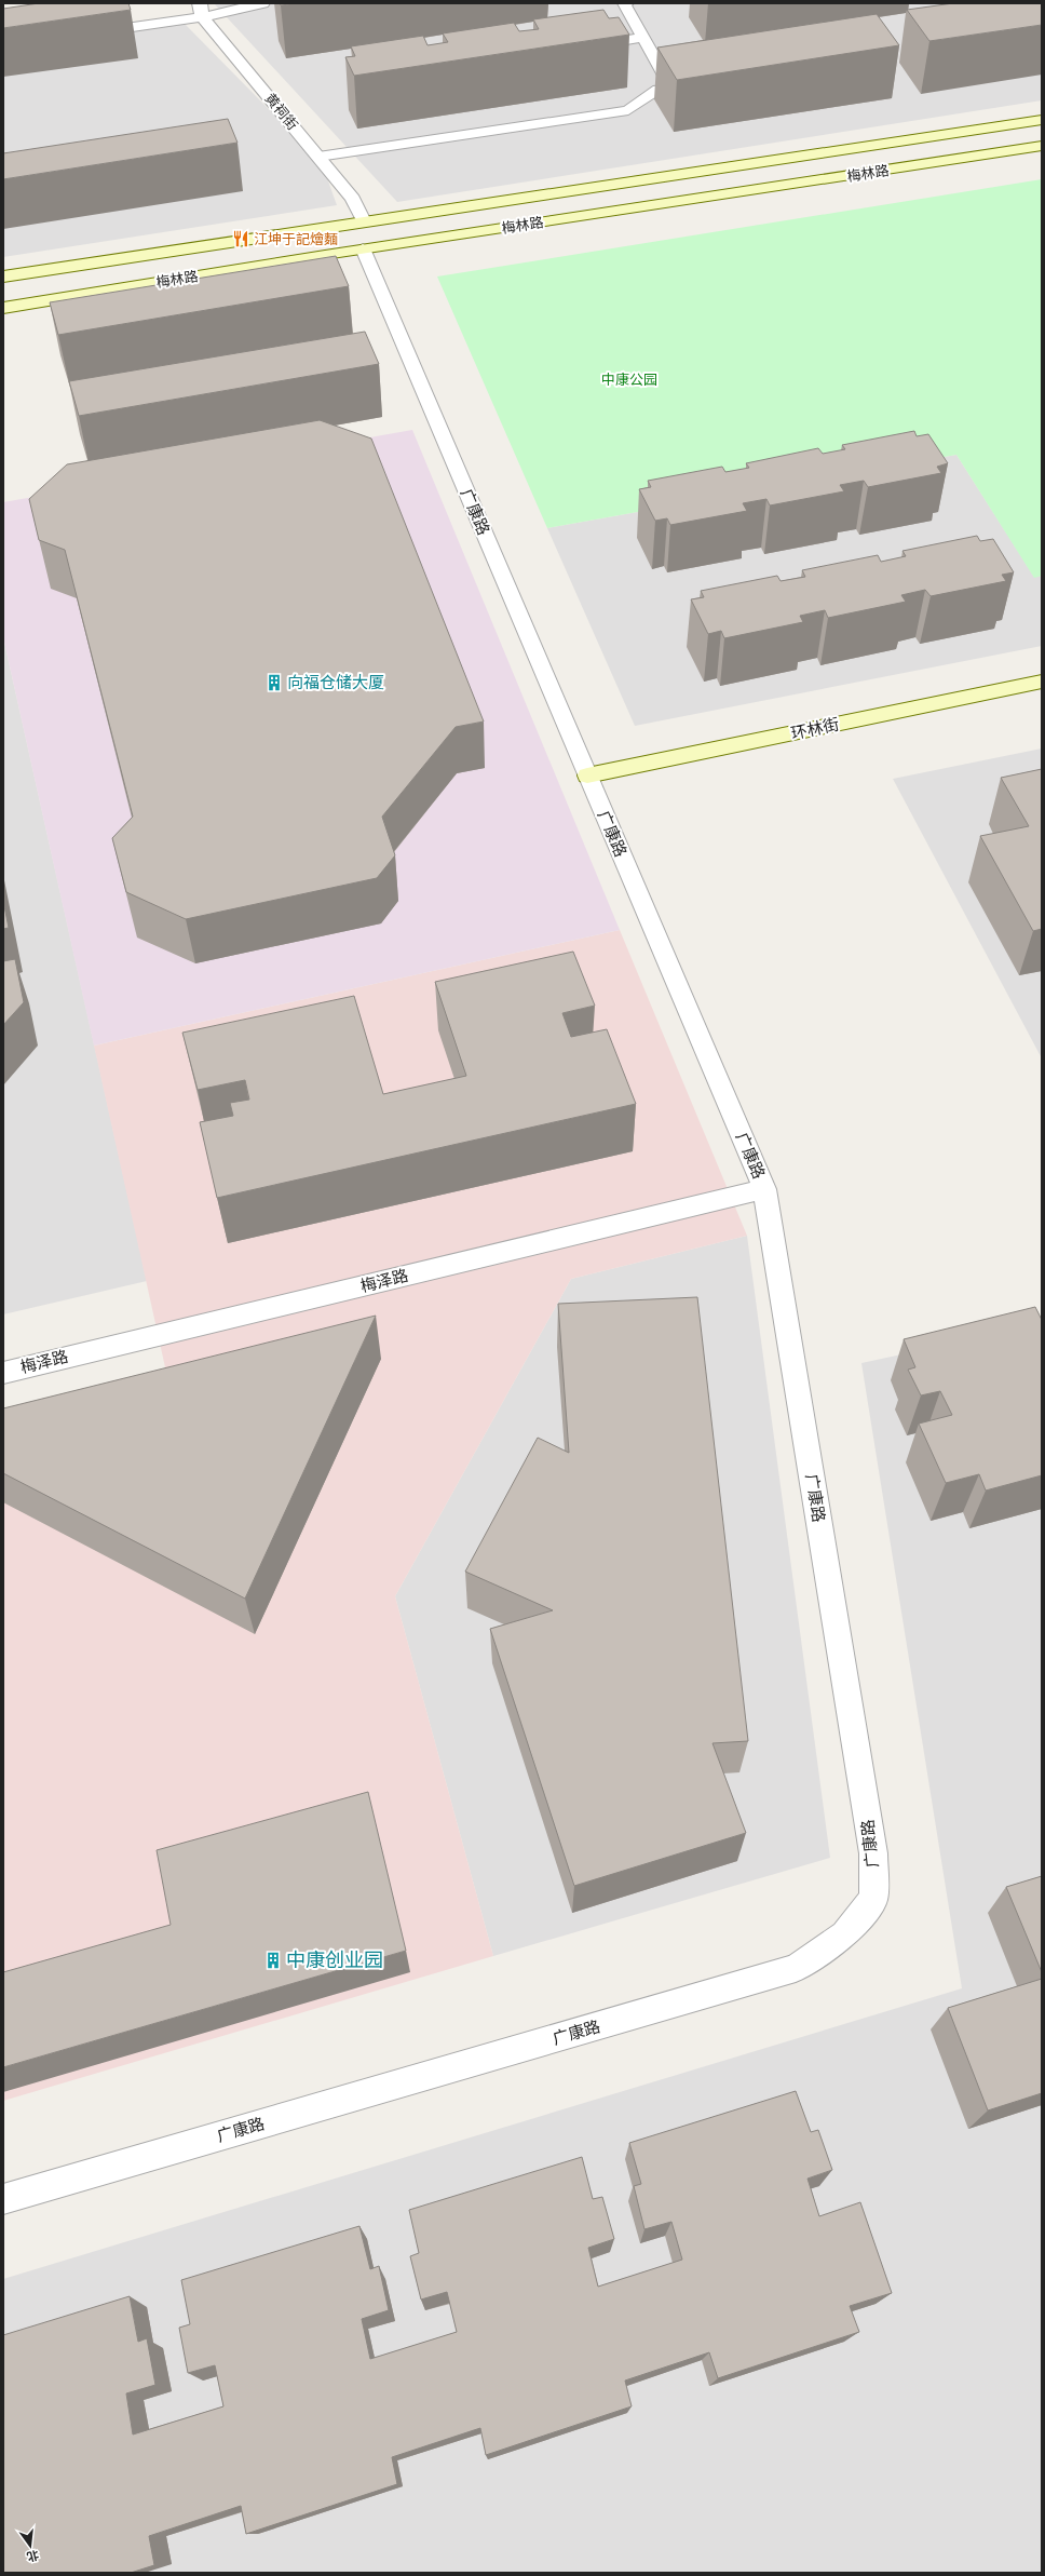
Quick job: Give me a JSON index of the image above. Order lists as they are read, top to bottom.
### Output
{
  "streets": {
    "main road": ["梅林路", "环林街"],
    "street": ["黄祠街", "广康路", "梅泽路"]
  },
  "crossings": [
    ["黄祠街", "梅林路"],
    ["梅林路", "广康路"],
    ["广康路", "环林街"],
    ["广康路", "梅泽路"]
  ],
  "parks": ["中康公园"],
  "places": {
    "restaurant": ["江坤于記燴麵"],
    "building": ["向福仓储大厦", "中康创业园"]
  },
  "north": "bottom"
}
